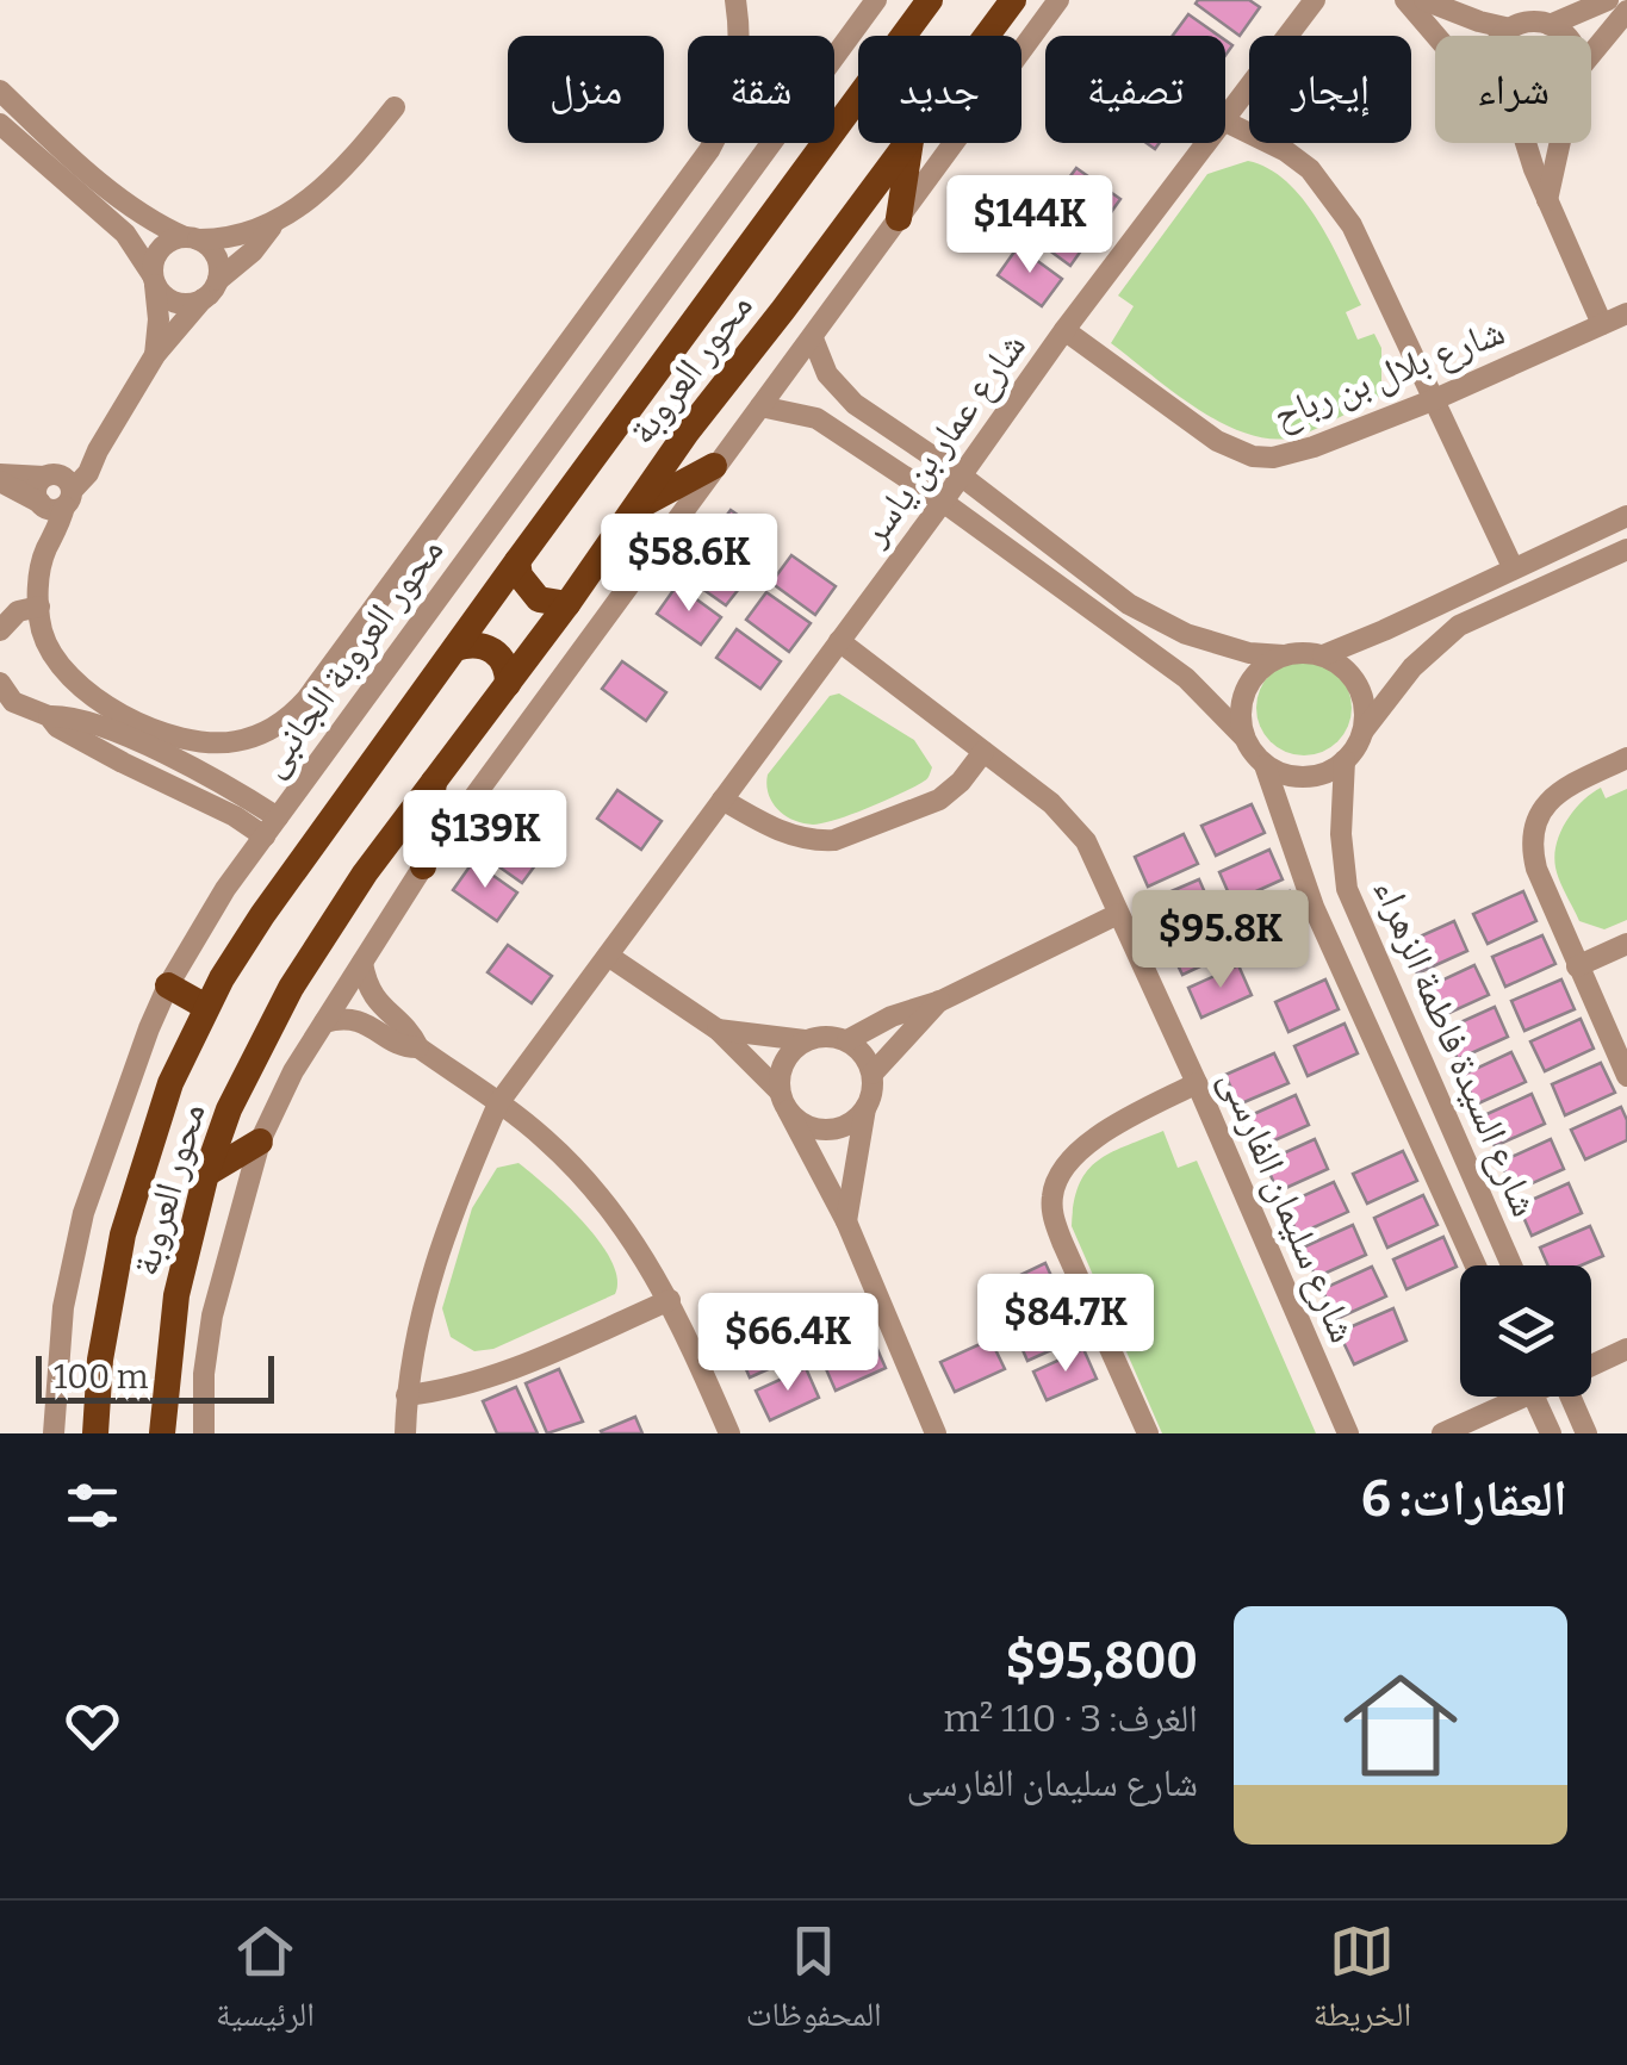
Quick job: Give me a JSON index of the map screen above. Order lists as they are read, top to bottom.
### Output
{
  "streets": {
    "main road": ["محور العروبة"],
    "street": [
      "شارع بلال بن رباح",
      "شارع عمار بن ياسر",
      "محور العروبة الجانبى",
      "شارع السيدة فاطمة الزهراء",
      "شارع سليمان الفارسى"
    ]
  },
  "crossings": [
    ["شارع بلال بن رباح", "شارع عمار بن ياسر"],
    ["شارع عمار بن ياسر", "شارع سليمان الفارسى"]
  ],
  "scale_bar": "100 m",
  "page": {
    "chip": [
      "شراء",
      "إيجار",
      "تصفية",
      "جديد",
      "شقة",
      "منزل"
    ],
    "price": [
      "$144K",
      "$58.6K",
      "$139K",
      "$95.8K",
      "$84.7K",
      "$66.4K"
    ],
    "scale": "100 m",
    "heading": "العقارات: 6",
    "list": [
      {
        "name": "$95,800",
        "note": "الغرف: 3 · 110 m² · شارع سليمان الفارسى"
      }
    ],
    "tabs": ["الخريطة", "المحفوظات", "الرئيسية"]
  }
}
